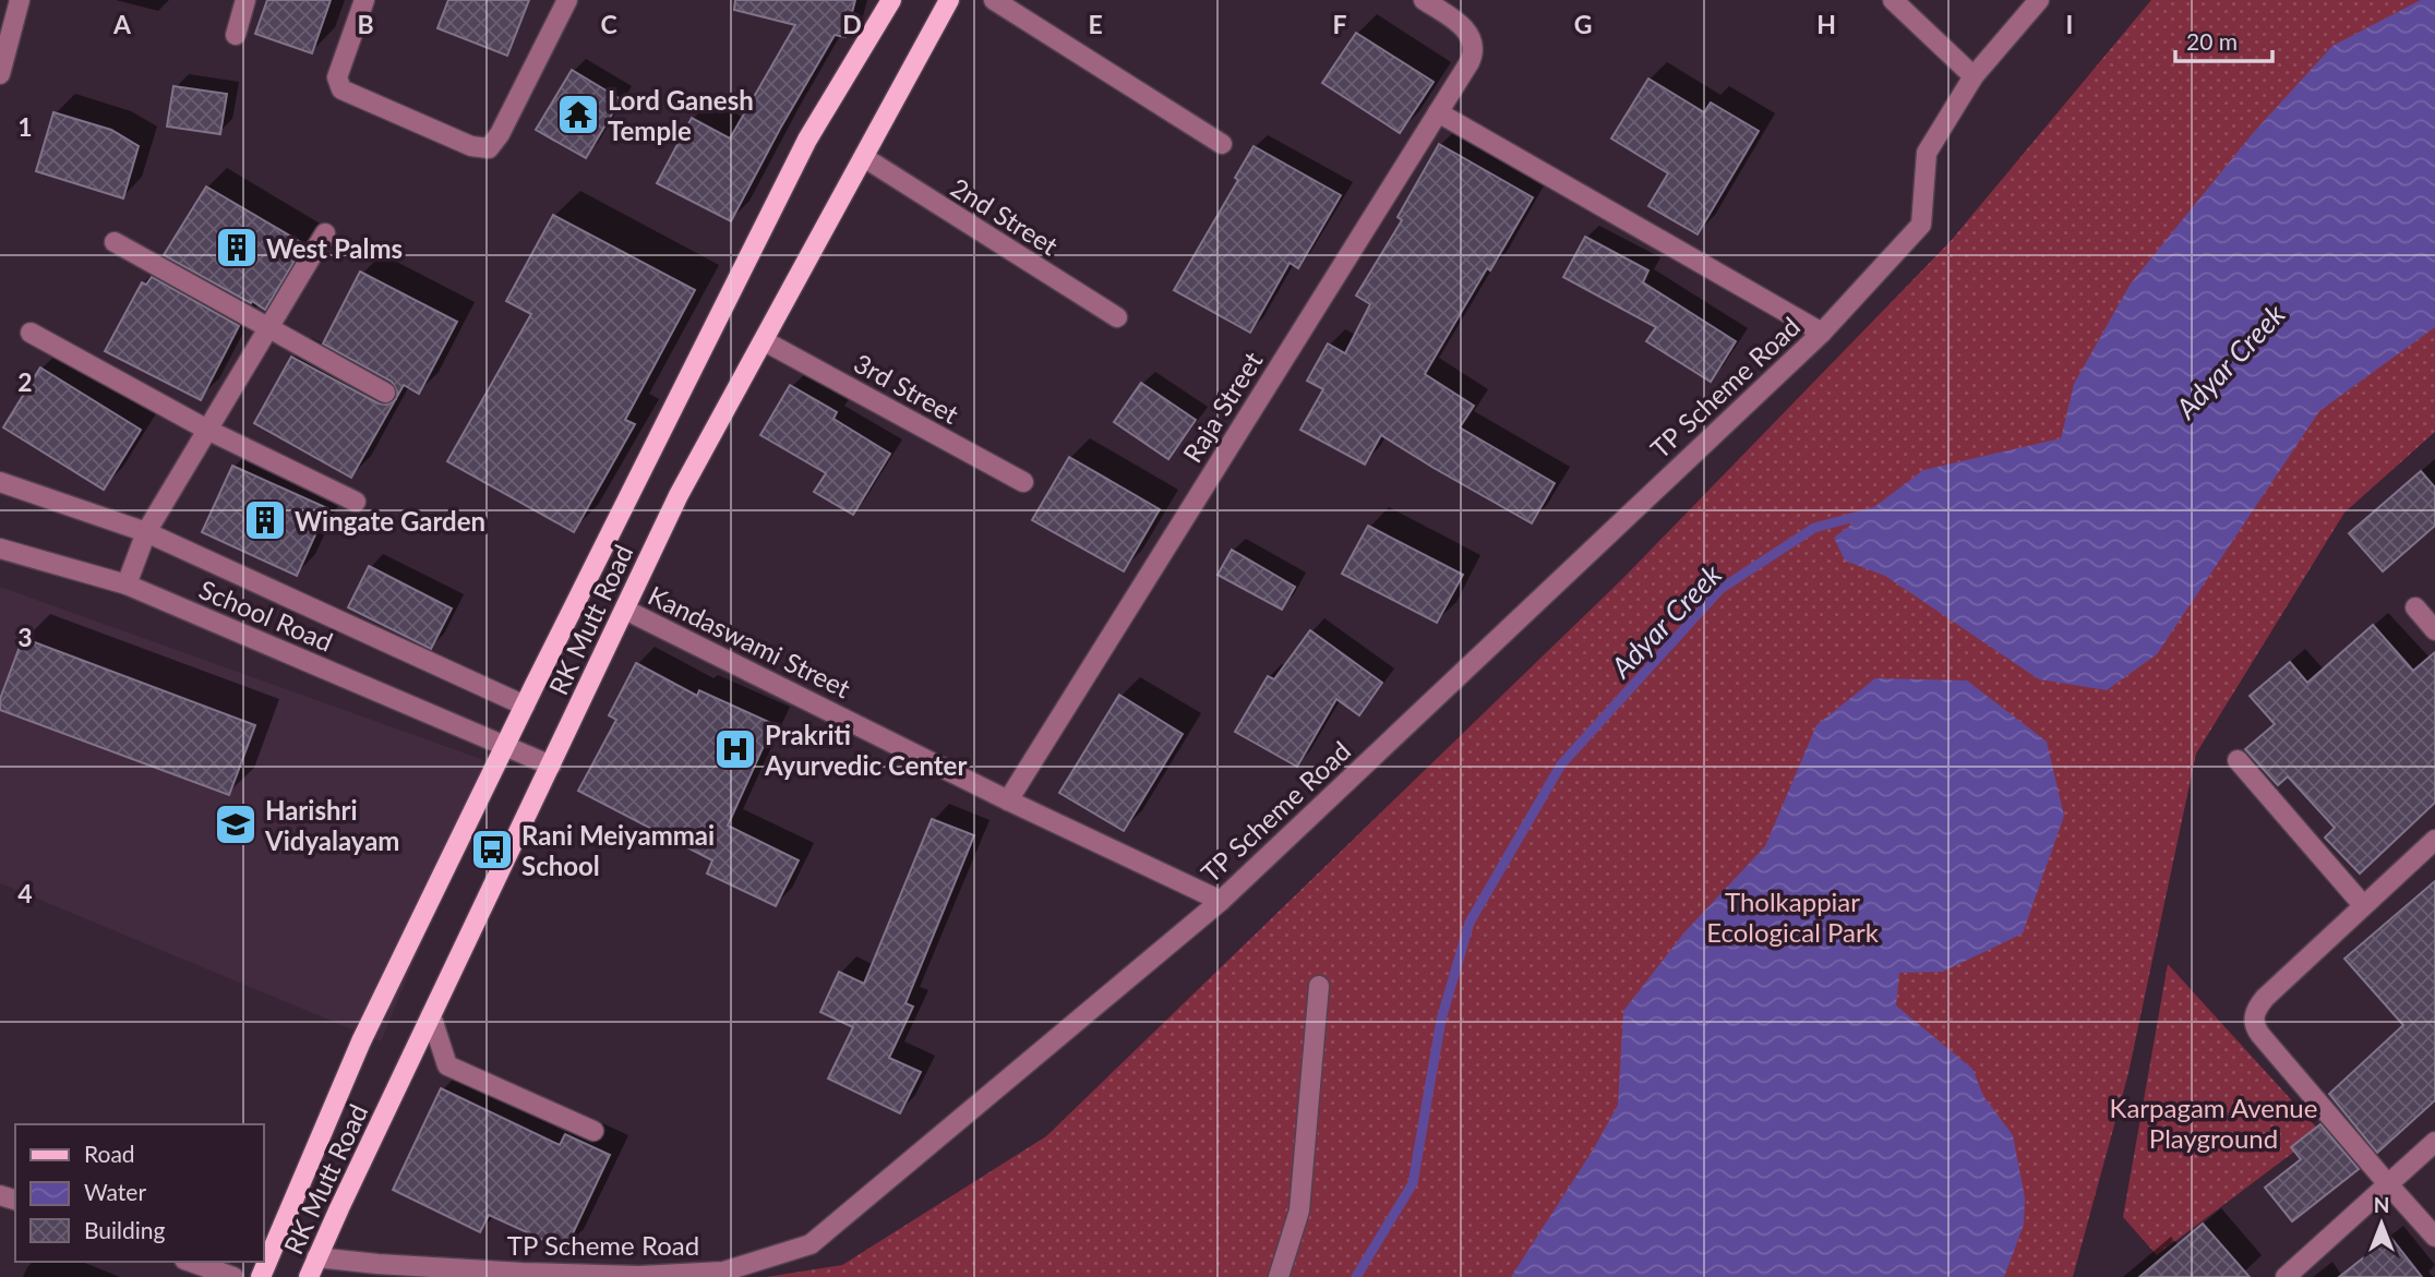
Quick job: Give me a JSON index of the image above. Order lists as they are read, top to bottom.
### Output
{
  "streets": {
    "main road": ["RK Mutt Road"],
    "street": [
      "2nd Street",
      "TP Scheme Road",
      "3rd Street",
      "Raja Street",
      "School Road",
      "Kandaswami Street"
    ]
  },
  "crossings": [
    ["2nd Street", "RK Mutt Road"],
    ["TP Scheme Road", "RK Mutt Road"],
    ["TP Scheme Road", "Kandaswami Street"],
    ["3rd Street", "RK Mutt Road"],
    ["Raja Street", "Kandaswami Street"],
    ["School Road", "RK Mutt Road"],
    ["RK Mutt Road", "Kandaswami Street"]
  ],
  "water": ["Adyar Creek"],
  "parks": ["Tholkappiar Ecological Park", "Karpagam Avenue Playground"],
  "places": {
    "temple": ["Lord Ganesh Temple"],
    "building": ["West Palms", "Wingate Garden"],
    "hospital": ["Prakriti Ayurvedic Center"],
    "school or university": ["Harishri Vidyalayam"],
    "bus stop": ["Rani Meiyammai School"]
  },
  "legend": ["Road", "Water", "Building"],
  "scale_bar": "20 m",
  "north": "top",
  "grid": {
    "columns": [
      "A",
      "B",
      "C",
      "D",
      "E",
      "F",
      "G",
      "H",
      "I"
    ],
    "rows": [
      "1",
      "2",
      "3",
      "4"
    ]
  }
}
